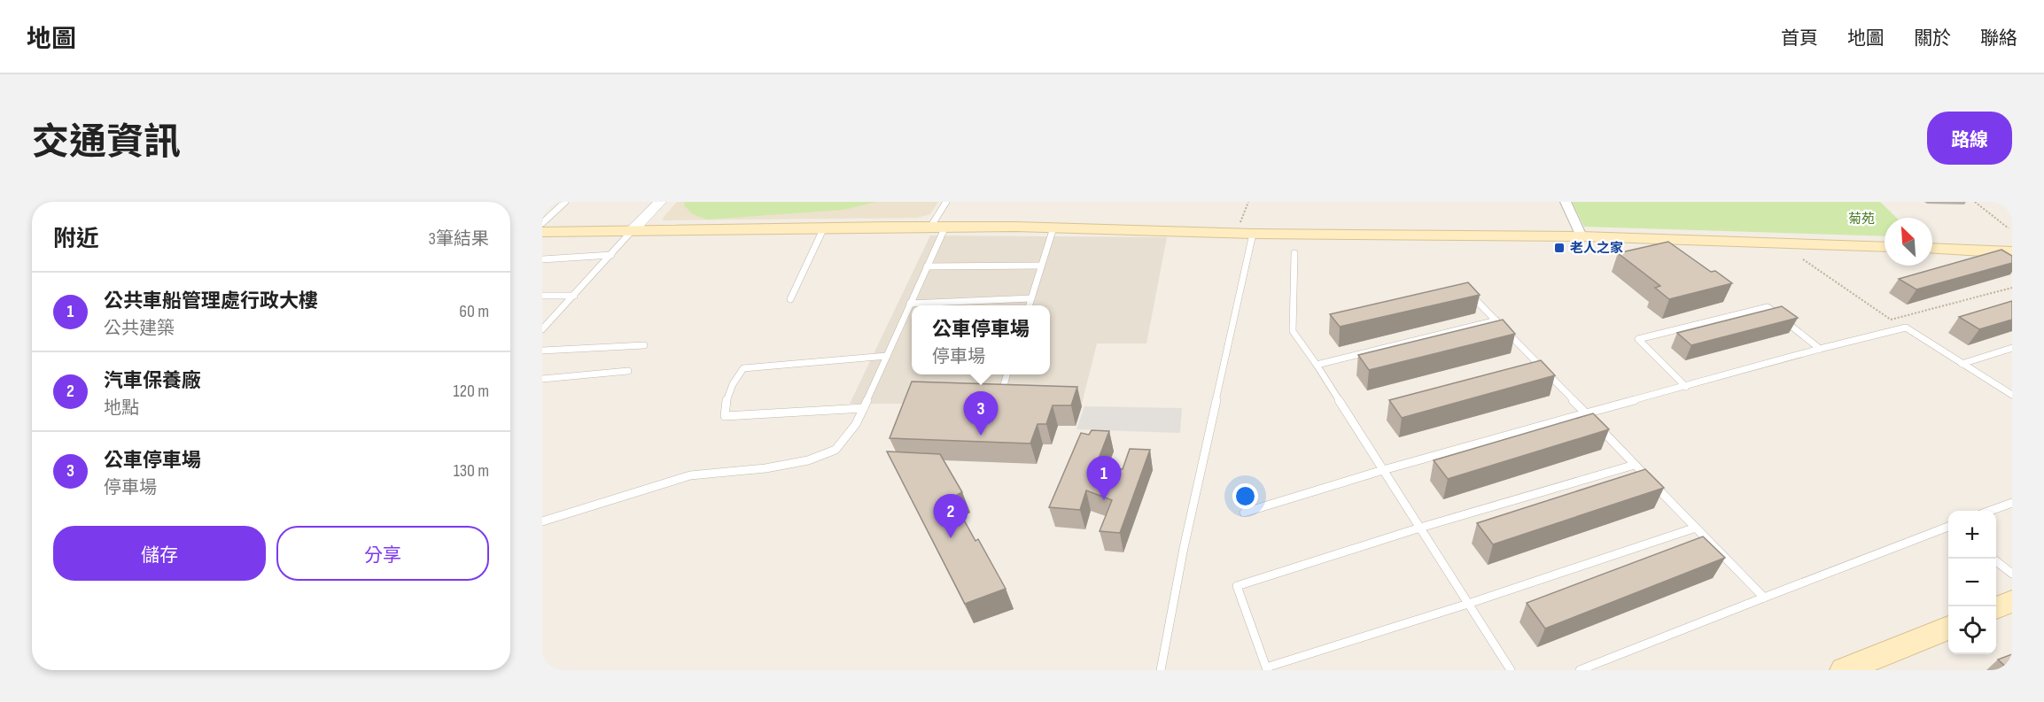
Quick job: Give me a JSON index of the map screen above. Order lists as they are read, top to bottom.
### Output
{
  "parks": ["菊苑"],
  "places": {
    "transit": ["老人之家"]
  },
  "north": "top left",
  "page": {
    "header": "地圖",
    "nav": [
      "首頁",
      "地圖",
      "關於",
      "聯絡"
    ],
    "title": "交通資訊",
    "buttons": [
      "路線",
      ["儲存", "分享"]
    ],
    "heading": ["附近", "3筆結果"],
    "list": [
      {
        "mark": "1",
        "name": "公共車船管理處行政大樓",
        "note": "公共建築",
        "value": "60 m"
      },
      {
        "mark": "2",
        "name": "汽車保養廠",
        "note": "地點",
        "value": "120 m"
      },
      {
        "mark": "3",
        "name": "公車停車場",
        "note": "停車場",
        "value": "130 m"
      }
    ],
    "popup": ["公車停車場", "停車場"],
    "pins": ["3", "1", "2"],
    "map_buttons": ["+", "−"]
  }
}
